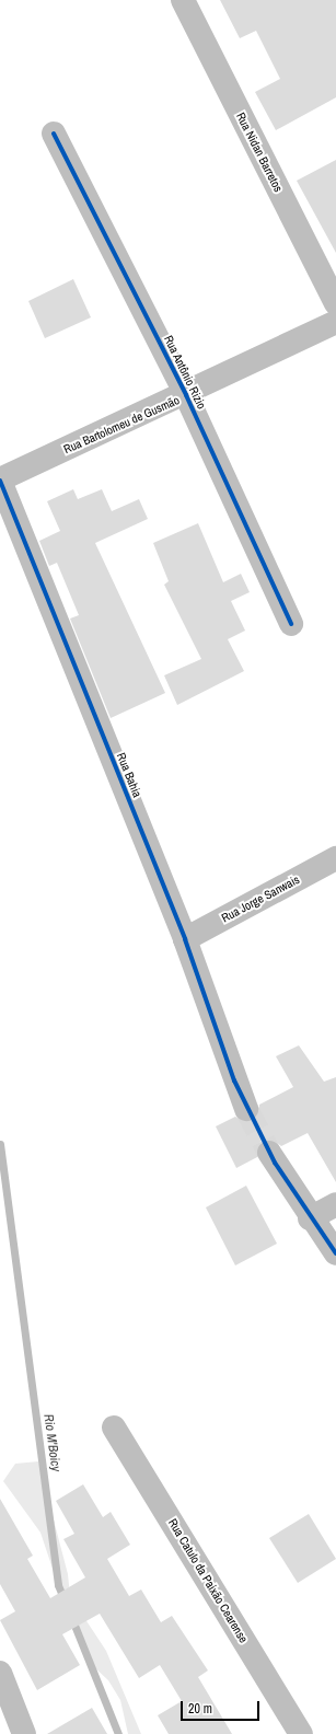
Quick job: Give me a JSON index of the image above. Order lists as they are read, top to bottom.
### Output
{
  "streets": {
    "street": [
      "Rua Nidan Barretos",
      "Rua Antônio Rizio",
      "Rua Bartolomeu de Gusmão",
      "Rua Bahia",
      "Rua Jorge Sanwais",
      "Rua Catulo da Paixão Cearense"
    ]
  },
  "crossings": [
    ["Rua Antônio Rizio", "Rua Bartolomeu de Gusmão"],
    ["Rua Bartolomeu de Gusmão", "Rua Bahia"],
    ["Rua Bahia", "Rua Jorge Sanwais"]
  ],
  "water": ["Rio M'Boicy"],
  "scale_bar": "20 m"
}
